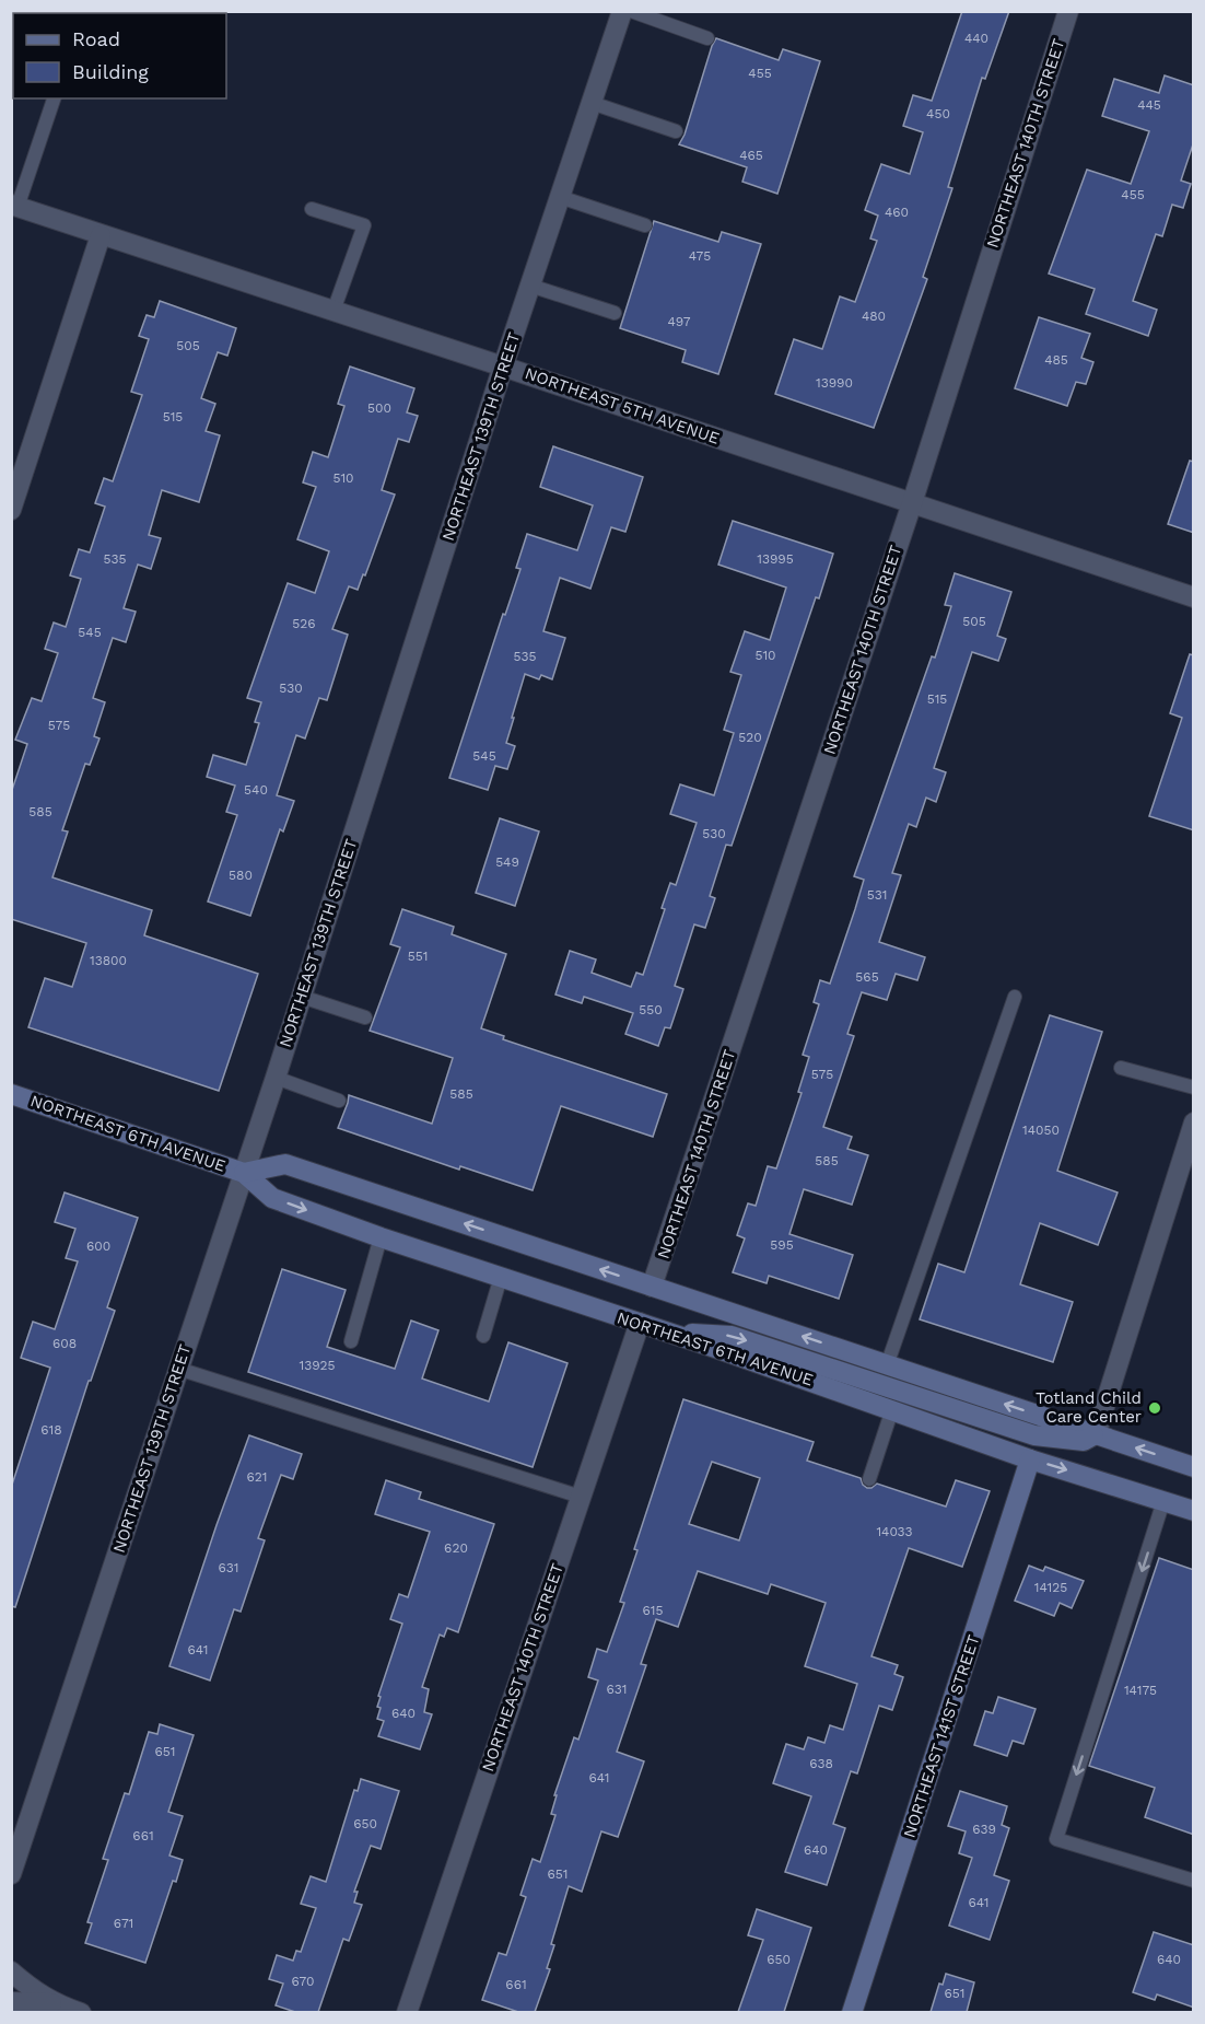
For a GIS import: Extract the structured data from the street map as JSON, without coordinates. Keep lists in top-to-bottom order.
{
  "streets": {
    "main road": ["NORTHEAST 6TH AVENUE", "NORTHEAST 141ST STREET"],
    "street": ["NORTHEAST 140TH STREET", "NORTHEAST 5TH AVENUE", "NORTHEAST 139TH STREET"]
  },
  "crossings": [
    ["NORTHEAST 140TH STREET", "NORTHEAST 5TH AVENUE"],
    ["NORTHEAST 140TH STREET", "NORTHEAST 6TH AVENUE"],
    ["NORTHEAST 5TH AVENUE", "NORTHEAST 139TH STREET"],
    ["NORTHEAST 139TH STREET", "NORTHEAST 6TH AVENUE"],
    ["NORTHEAST 6TH AVENUE", "NORTHEAST 141ST STREET"]
  ],
  "places": ["Totland Child Care Center"],
  "house_numbers": [
    "440",
    "455",
    "445",
    "450",
    "465",
    "455",
    "460",
    "475",
    "480",
    "497",
    "505",
    "485",
    "13990",
    "500",
    "515",
    "510",
    "535",
    "13995",
    "505",
    "526",
    "545",
    "510",
    "535",
    "530",
    "515",
    "575",
    "520",
    "545",
    "540",
    "585",
    "530",
    "549",
    "580",
    "531",
    "551",
    "13800",
    "565",
    "550",
    "575",
    "585",
    "14050",
    "585",
    "595",
    "600",
    "608",
    "13925",
    "618",
    "621",
    "14033",
    "620",
    "631",
    "14125",
    "615",
    "641",
    "631",
    "14175",
    "640",
    "651",
    "638",
    "641",
    "650",
    "639",
    "661",
    "640",
    "651",
    "641",
    "671",
    "650",
    "640",
    "670",
    "661",
    "651"
  ],
  "legend": ["Road", "Building"]
}
